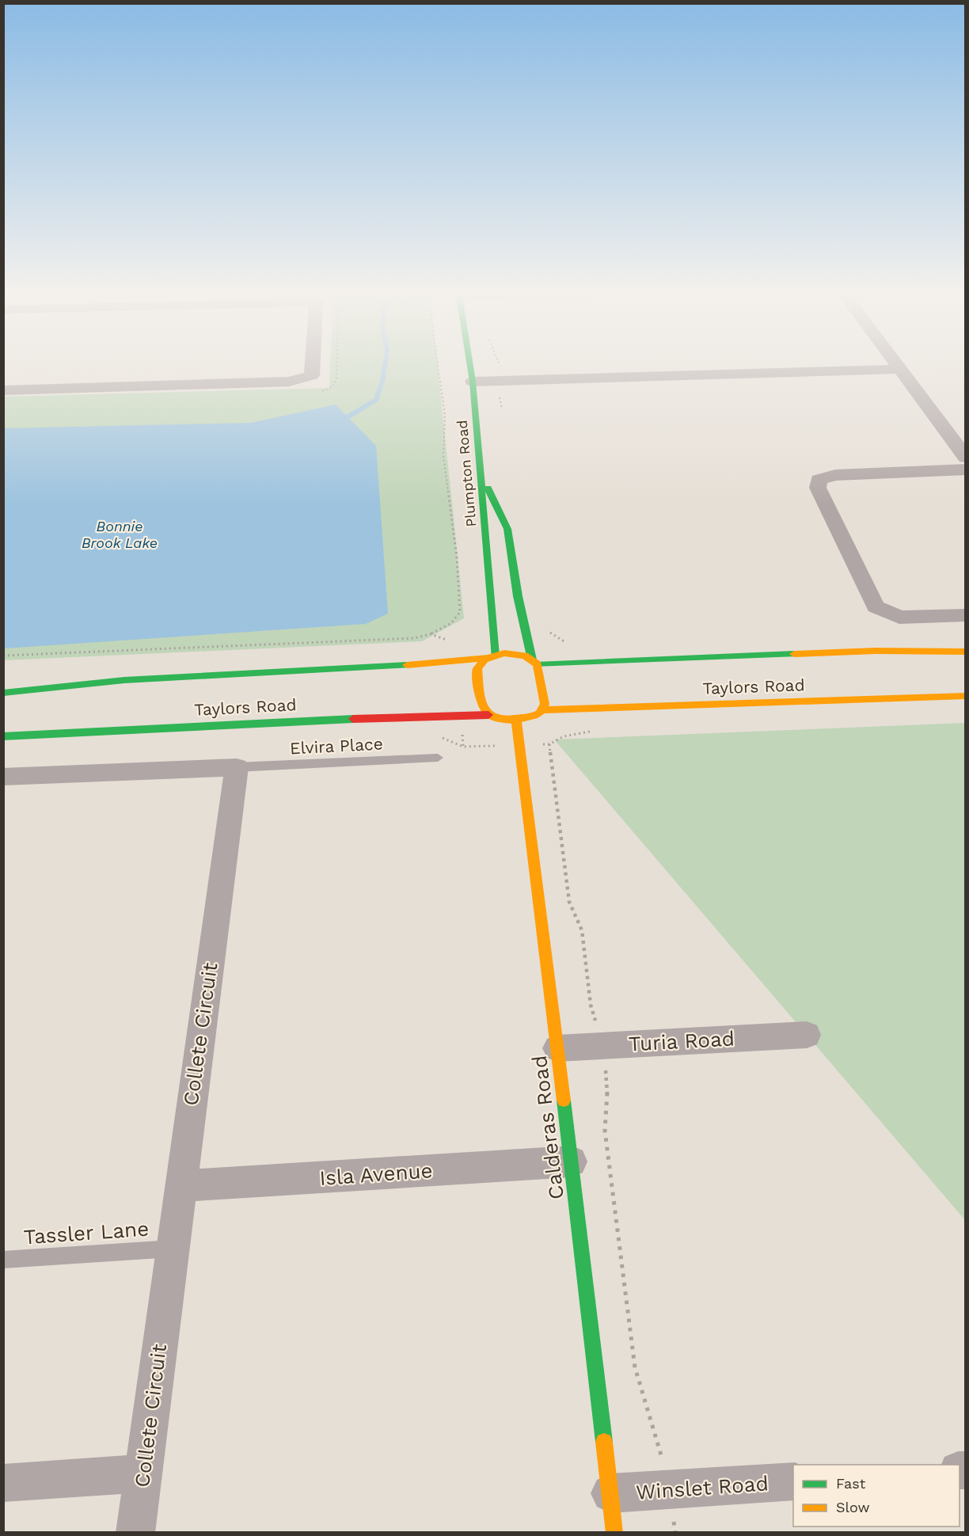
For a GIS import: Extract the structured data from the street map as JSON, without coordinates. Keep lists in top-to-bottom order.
{
  "streets": {
    "street": [
      "Plumpton Road",
      "Taylors Road",
      "Collete Circuit",
      "Turia Road",
      "Calderas Road",
      "Isla Avenue",
      "Winslet Road"
    ],
    "lane": ["Elvira Place", "Tassler Lane"]
  },
  "crossings": [
    ["Plumpton Road", "Taylors Road"],
    ["Plumpton Road", "Calderas Road"],
    ["Taylors Road", "Calderas Road"],
    ["Elvira Place", "Collete Circuit"],
    ["Collete Circuit", "Isla Avenue"],
    ["Collete Circuit", "Tassler Lane"],
    ["Turia Road", "Calderas Road"],
    ["Calderas Road", "Isla Avenue"],
    ["Calderas Road", "Winslet Road"]
  ],
  "water": ["Bonnie Brook Lake"],
  "legend": ["Fast", "Slow"]
}
